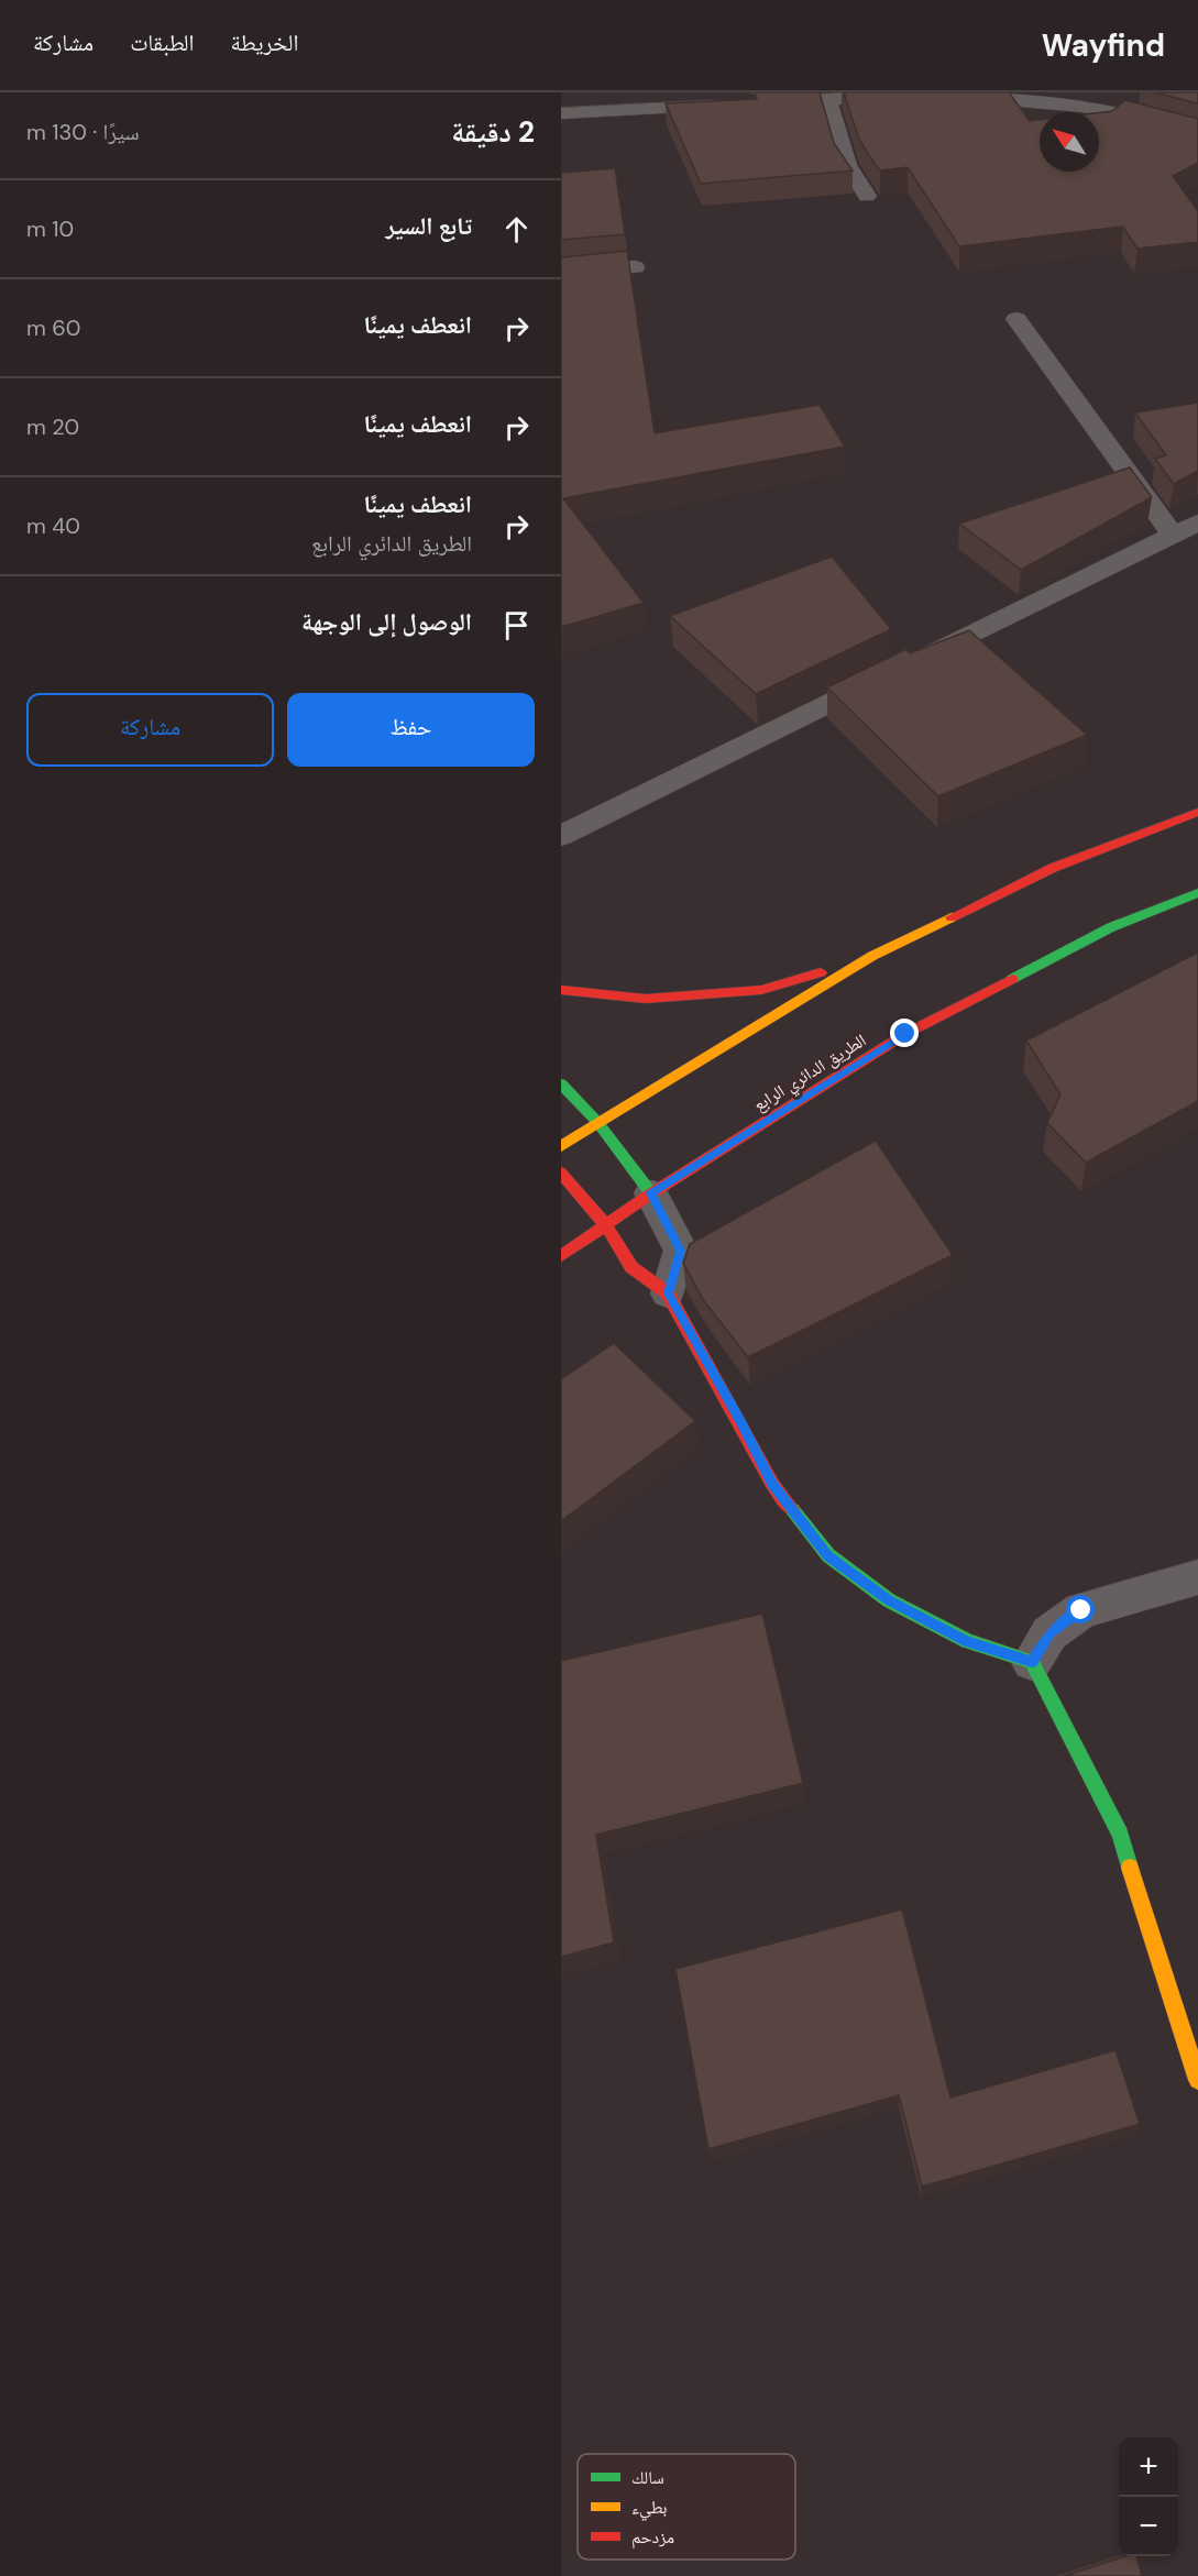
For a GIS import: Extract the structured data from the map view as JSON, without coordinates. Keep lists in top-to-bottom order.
{
  "streets": {
    "main road": ["الطريق الدائري الرابع"]
  },
  "legend": ["سالك", "بطيء", "مزدحم"],
  "north": "top left",
  "page": {
    "header": "Wayfind",
    "nav": ["الخريطة", "الطبقات", "مشاركة"],
    "heading": ["2 دقيقة", "سيرًا · 130 m"],
    "list": [
      ["تابع السير", "10 m"],
      ["انعطف يمينًا", "60 m"],
      ["انعطف يمينًا", "20 m"],
      ["انعطف يمينًا", "الطريق الدائري الرابع", "40 m"],
      "الوصول إلى الوجهة"
    ],
    "buttons": ["حفظ", "مشاركة"],
    "map_buttons": ["+", "−"]
  }
}
